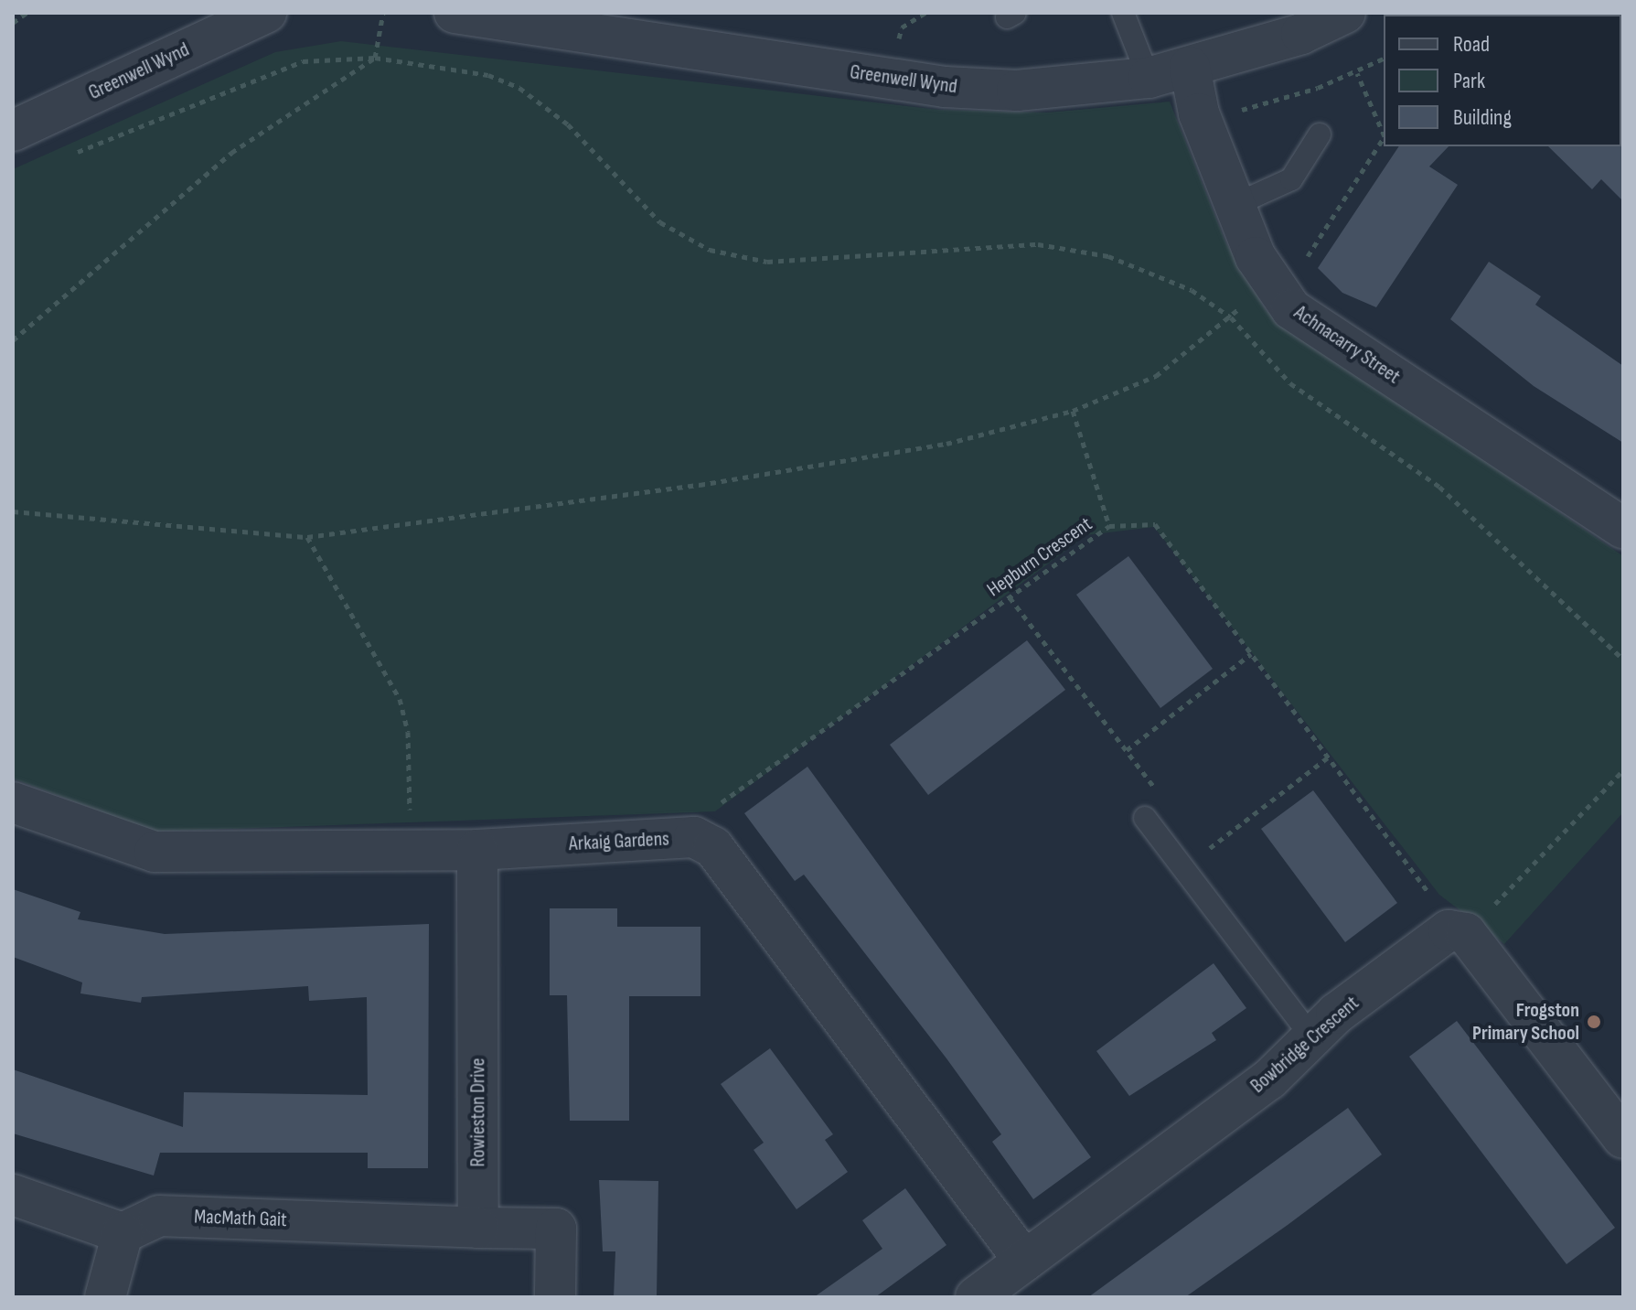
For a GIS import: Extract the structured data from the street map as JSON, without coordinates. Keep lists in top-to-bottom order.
{
  "streets": {
    "street": [
      "Greenwell Wynd",
      "Achnacarry Street",
      "Arkaig Gardens",
      "Bowbridge Crescent",
      "Rowieston Drive",
      "MacMath Gait"
    ],
    "path": ["Hepburn Crescent"]
  },
  "crossings": [
    ["Greenwell Wynd", "Achnacarry Street"],
    ["Hepburn Crescent", "Arkaig Gardens"],
    ["Hepburn Crescent", "Bowbridge Crescent"],
    ["Arkaig Gardens", "Bowbridge Crescent"],
    ["Arkaig Gardens", "Rowieston Drive"],
    ["Rowieston Drive", "MacMath Gait"]
  ],
  "places": ["Frogston Primary School"],
  "legend": ["Road", "Park", "Building"]
}
